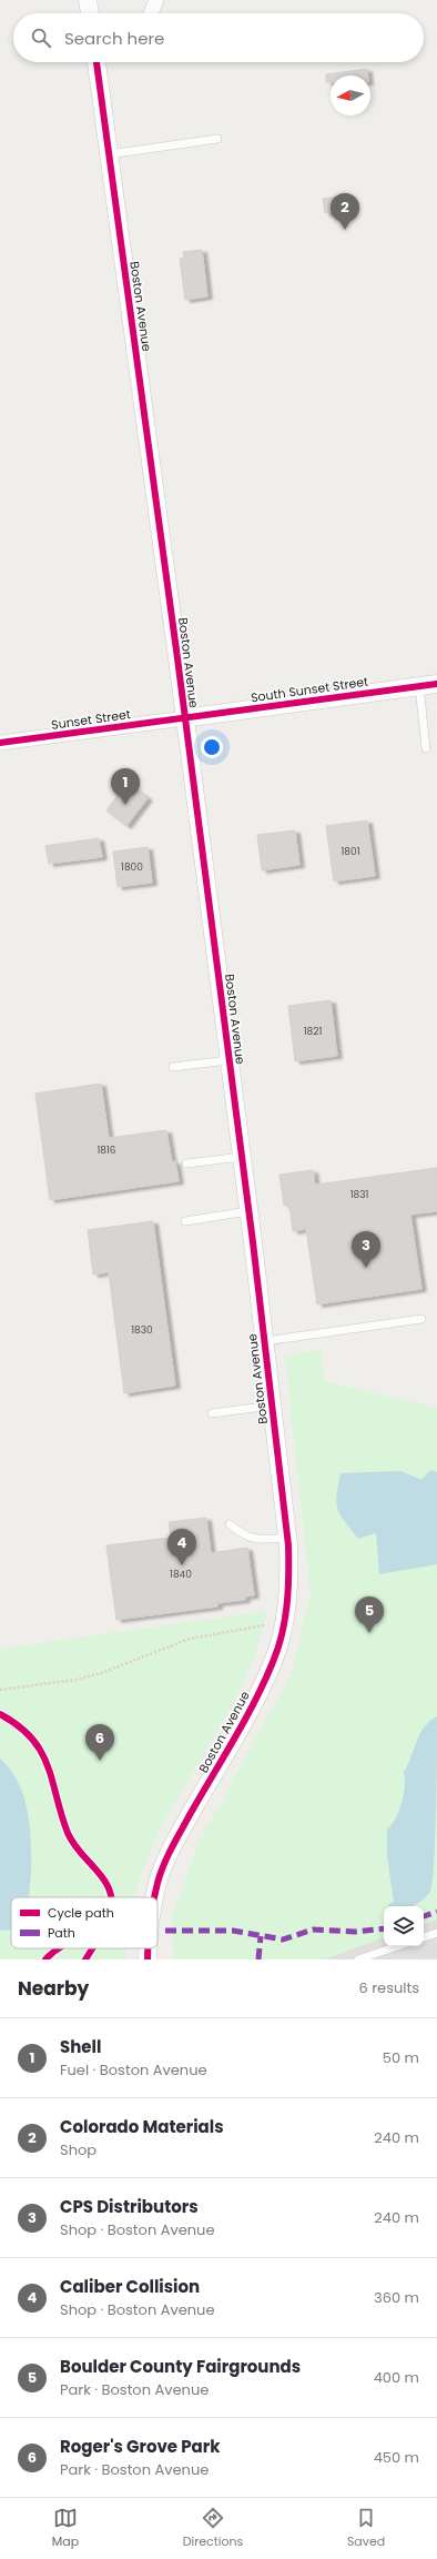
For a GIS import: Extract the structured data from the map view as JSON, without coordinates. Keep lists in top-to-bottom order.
{
  "streets": {
    "street": ["Boston Avenue", "South Sunset Street", "Sunset Street"]
  },
  "crossings": [
    ["Boston Avenue", "South Sunset Street"],
    ["Boston Avenue", "Sunset Street"],
    ["South Sunset Street", "Sunset Street"]
  ],
  "house_numbers": [
    "1801",
    "1800",
    "1821",
    "1816",
    "1831",
    "1830",
    "1840"
  ],
  "legend": ["Cycle path", "Path"],
  "north": "left",
  "page": {
    "search": "Search here",
    "pins": [
      "2",
      "1",
      "3",
      "4",
      "5",
      "6"
    ],
    "heading": ["Nearby", "6 results"],
    "list": [
      {
        "mark": "1",
        "name": "Shell",
        "note": "Fuel · Boston Avenue",
        "value": "50 m"
      },
      {
        "mark": "2",
        "name": "Colorado Materials",
        "note": "Shop",
        "value": "240 m"
      },
      {
        "mark": "3",
        "name": "CPS Distributors",
        "note": "Shop · Boston Avenue",
        "value": "240 m"
      },
      {
        "mark": "4",
        "name": "Caliber Collision",
        "note": "Shop · Boston Avenue",
        "value": "360 m"
      },
      {
        "mark": "5",
        "name": "Boulder County Fairgrounds",
        "note": "Park · Boston Avenue",
        "value": "400 m"
      },
      {
        "mark": "6",
        "name": "Roger's Grove Park",
        "note": "Park · Boston Avenue",
        "value": "450 m"
      }
    ],
    "nav": ["Map", "Directions", "Saved"]
  }
}
